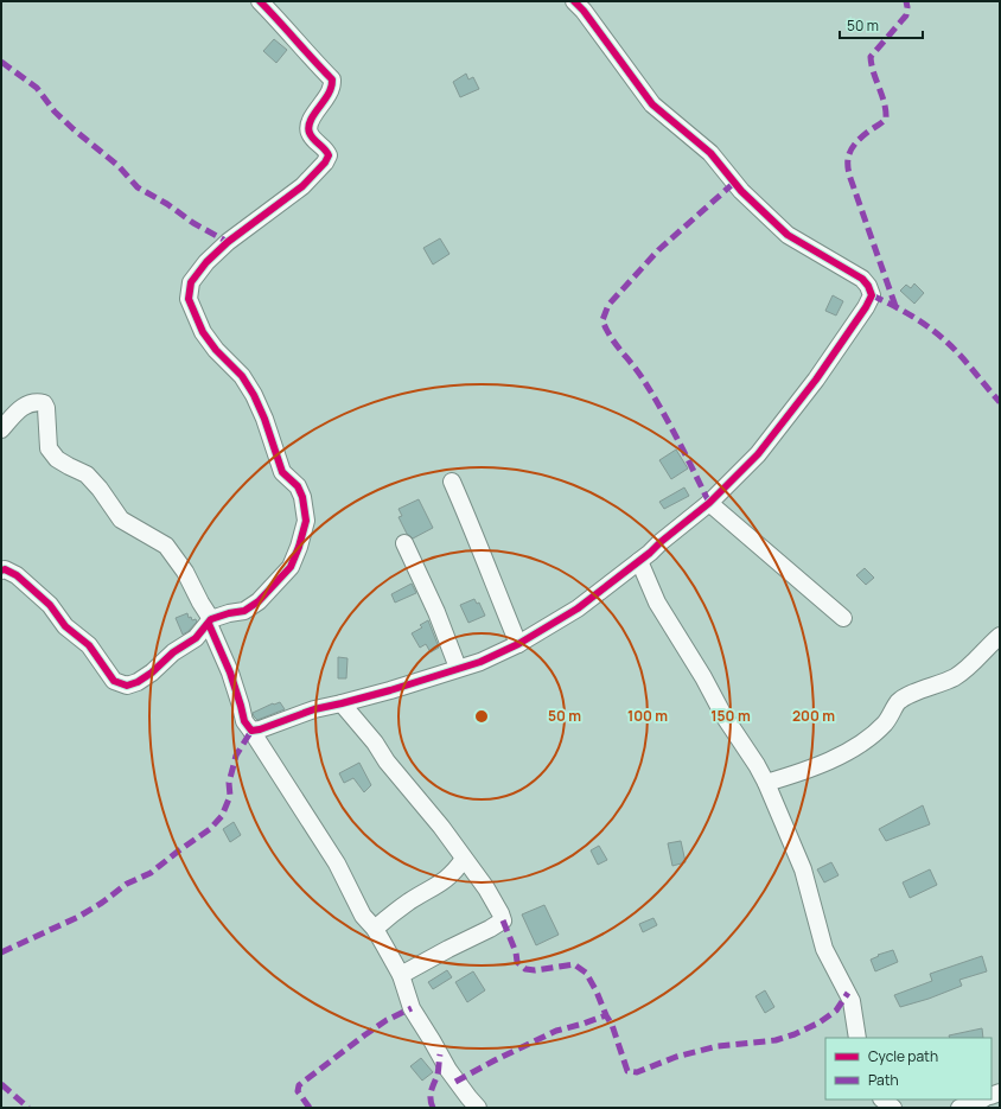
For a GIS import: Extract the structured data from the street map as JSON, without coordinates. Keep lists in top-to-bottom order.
{
  "legend": ["Cycle path", "Path"],
  "scale_bar": "50 m",
  "rings": [
    "50 m",
    "100 m",
    "150 m",
    "200 m"
  ]
}
